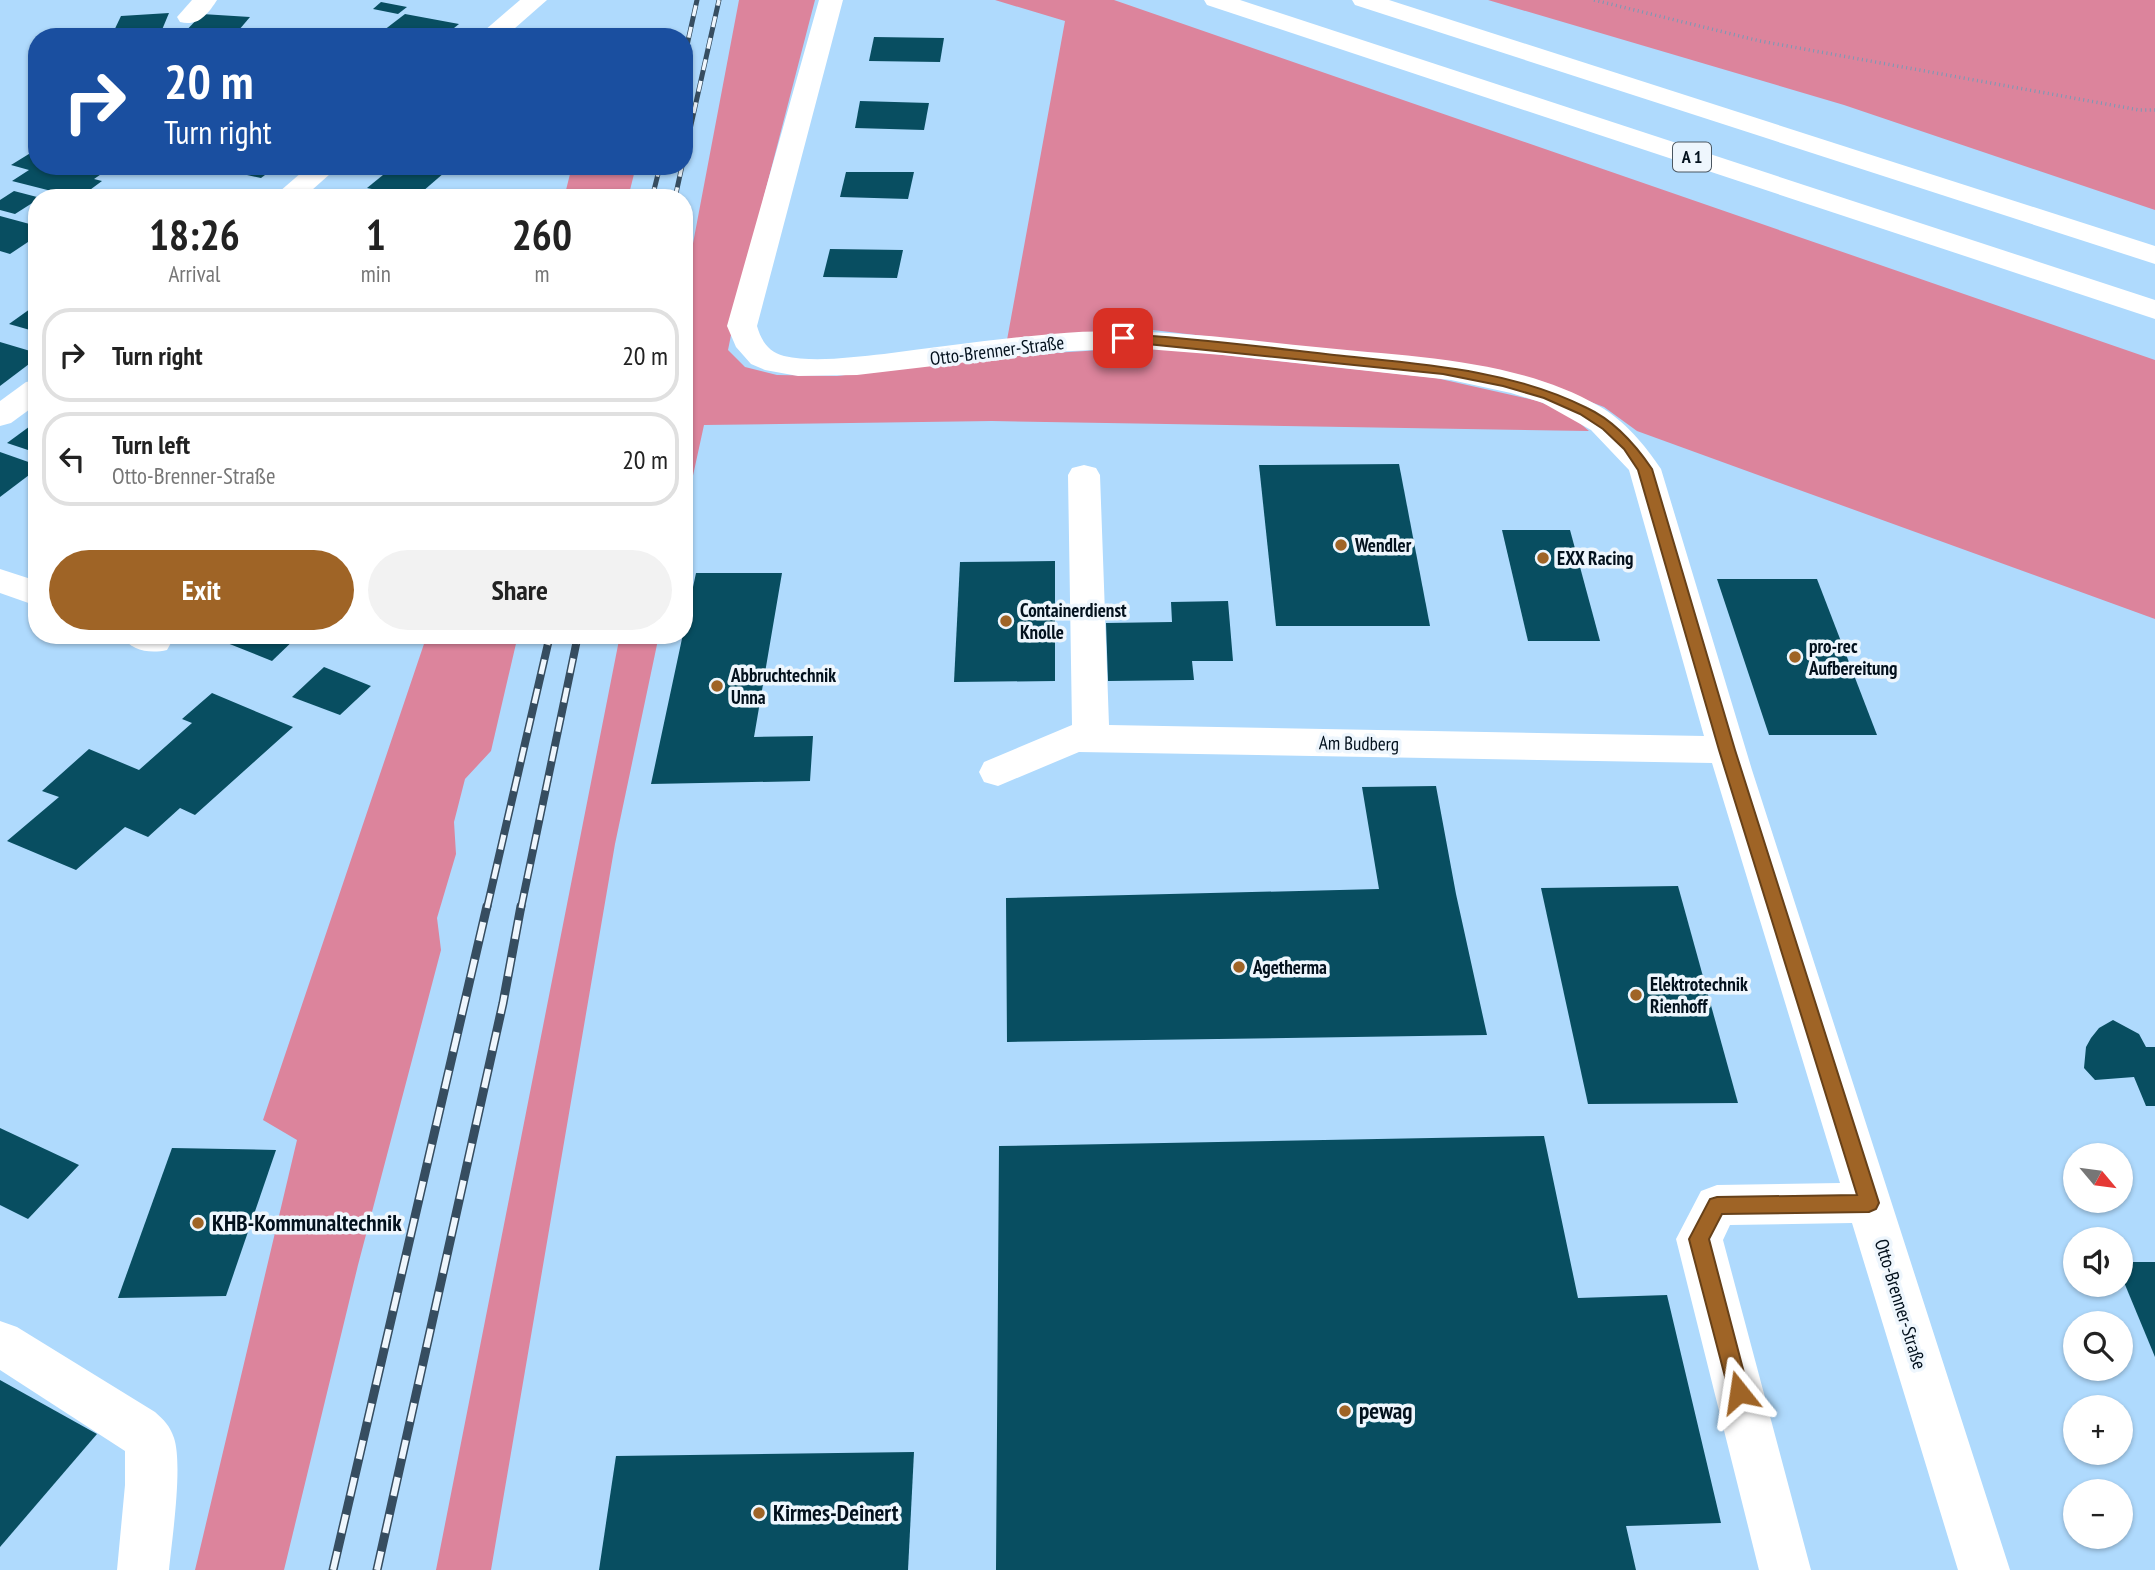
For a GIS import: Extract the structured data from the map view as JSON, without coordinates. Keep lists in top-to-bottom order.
{
  "streets": {
    "main road": ["A 1", "Otto-Brenner-Straße", "Am Budberg"]
  },
  "crossings": [
    ["Otto-Brenner-Straße", "Am Budberg"]
  ],
  "places": [
    "Wendler",
    "EXX Racing",
    "Containerdienst Knolle",
    "pro-rec Aufbereitung",
    "Abbruchtechnik Unna",
    "Agetherma",
    "Elektrotechnik Rienhoff",
    "KHB-Kommunaltechnik",
    "pewag",
    "Kirmes-Deinert"
  ],
  "north": "bottom right",
  "page": {
    "turn": ["20 m", "Turn right"],
    "eta": [
      "18:26",
      "Arrival",
      "1",
      "min",
      "260",
      "m"
    ],
    "list": [
      {
        "name": "Turn right",
        "value": "20 m"
      },
      {
        "name": "Turn left",
        "note": "Otto-Brenner-Straße",
        "value": "20 m"
      }
    ],
    "buttons": ["Exit", "Share"],
    "map_buttons": ["+", "−"]
  }
}
